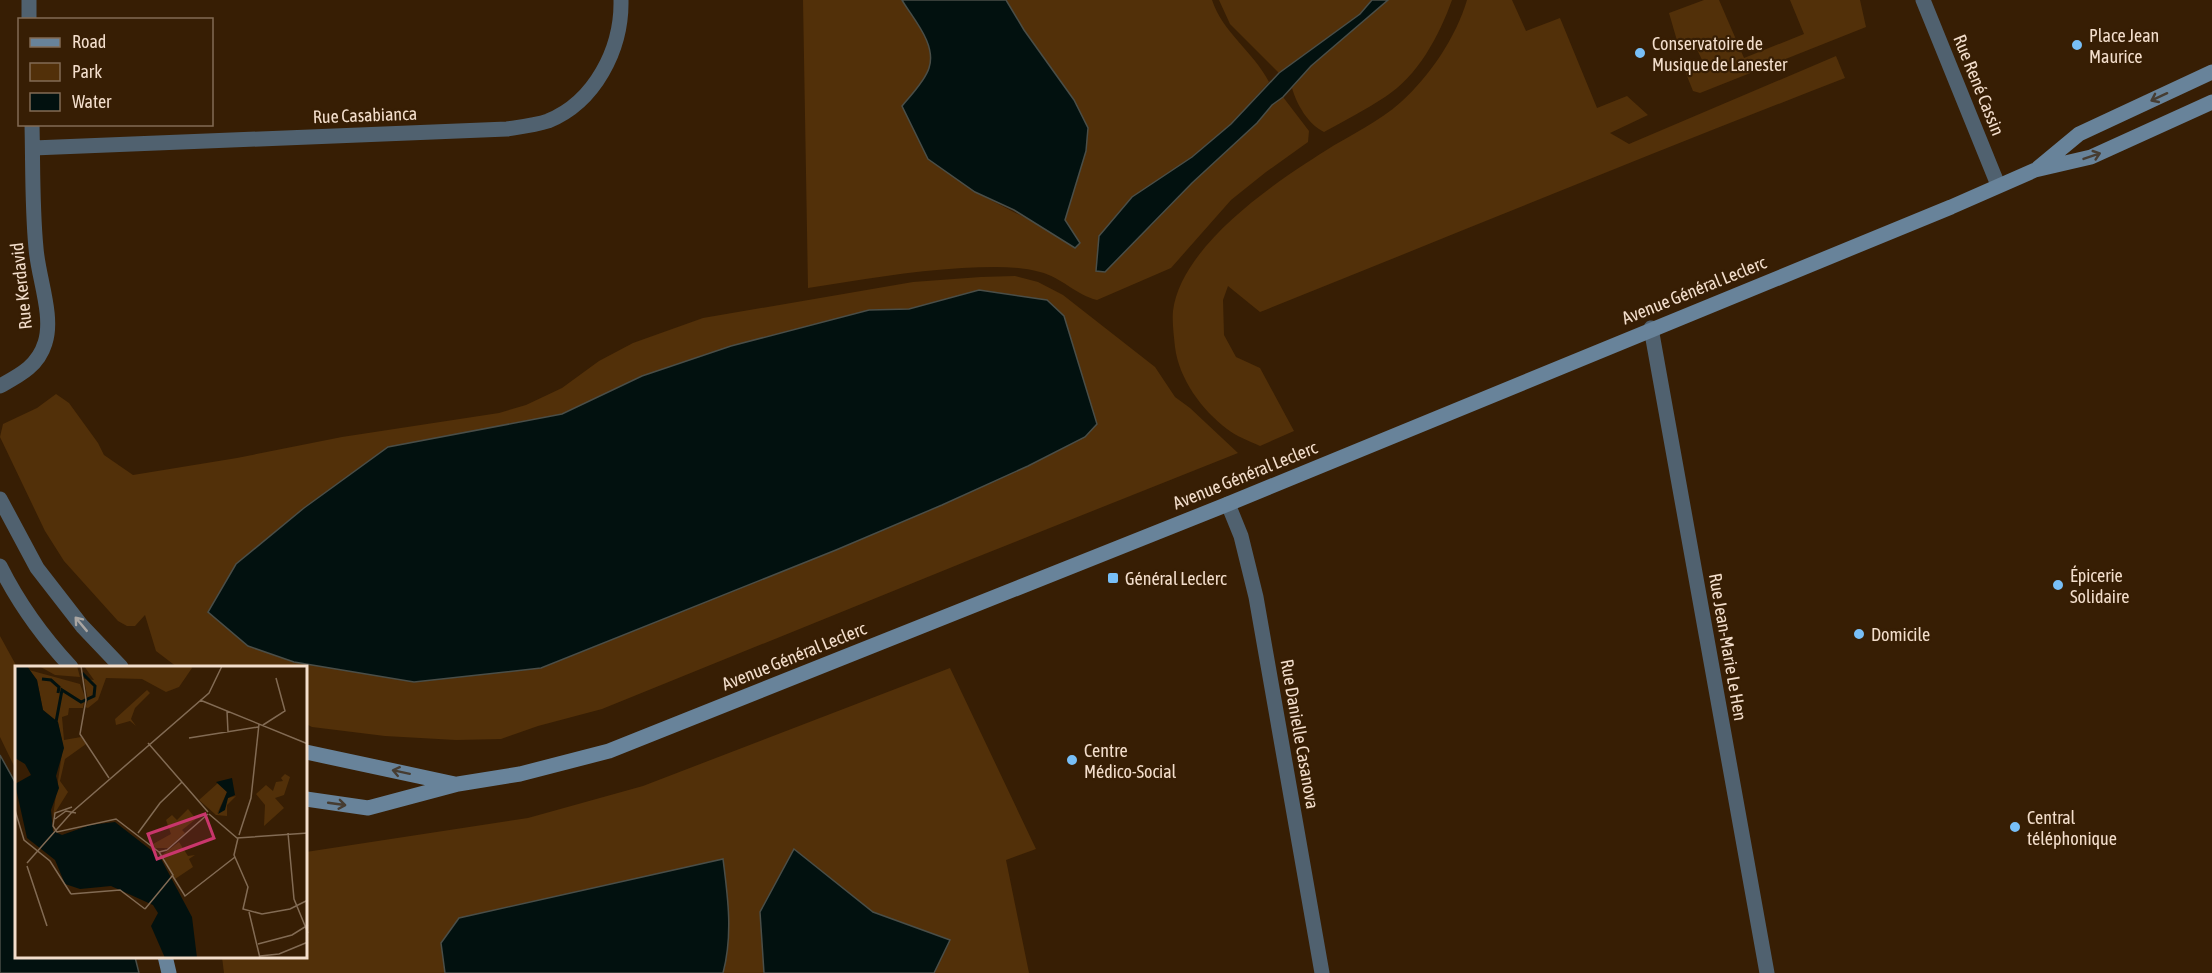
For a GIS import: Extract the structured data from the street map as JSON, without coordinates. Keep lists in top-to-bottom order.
{
  "streets": {
    "main road": ["Avenue Général Leclerc"],
    "street": [
      "Rue René Cassin",
      "Rue Casabianca",
      "Rue Kerdavid",
      "Rue Jean-Marie Le Hen",
      "Rue Danielle Casanova"
    ]
  },
  "crossings": [
    ["Rue René Cassin", "Avenue Général Leclerc"],
    ["Rue Casabianca", "Rue Kerdavid"],
    ["Avenue Général Leclerc", "Rue Jean-Marie Le Hen"],
    ["Avenue Général Leclerc", "Rue Danielle Casanova"]
  ],
  "places": {
    "other": [
      "Place Jean Maurice",
      "Conservatoire de Musique de Lanester",
      "Épicerie Solidaire",
      "Domicile",
      "Centre Médico-Social",
      "Central téléphonique"
    ],
    "transit": ["Général Leclerc"]
  },
  "legend": ["Road", "Park", "Water"]
}
